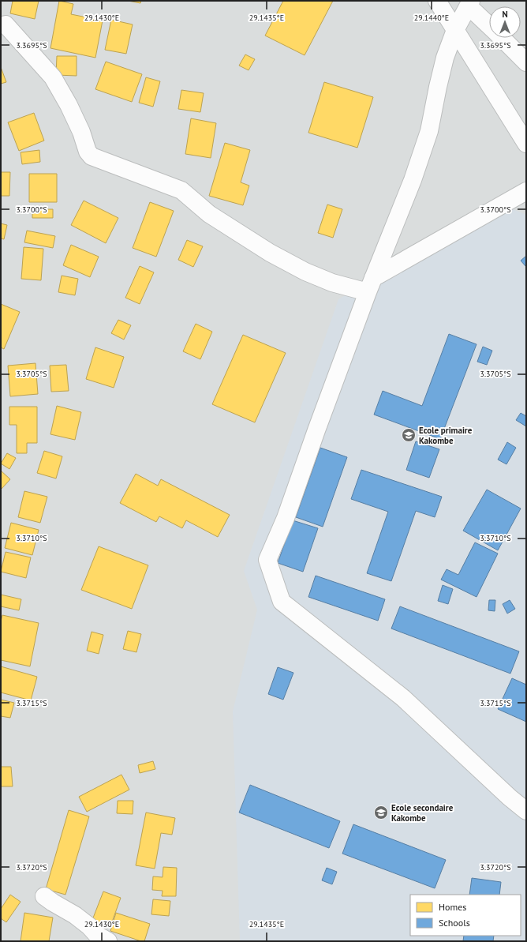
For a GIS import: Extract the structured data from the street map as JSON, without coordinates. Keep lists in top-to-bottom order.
{
  "places": {
    "school or university": ["Ecole primaire Kakombe", "Ecole secondaire Kakombe"]
  },
  "legend": ["Homes", "Schools"],
  "north": "top",
  "coordinates": [
    "29.1430°E",
    "29.1435°E",
    "29.1440°E",
    "3.3695°S",
    "3.3700°S",
    "3.3705°S",
    "3.3710°S",
    "3.3715°S",
    "3.3720°S"
  ]
}
